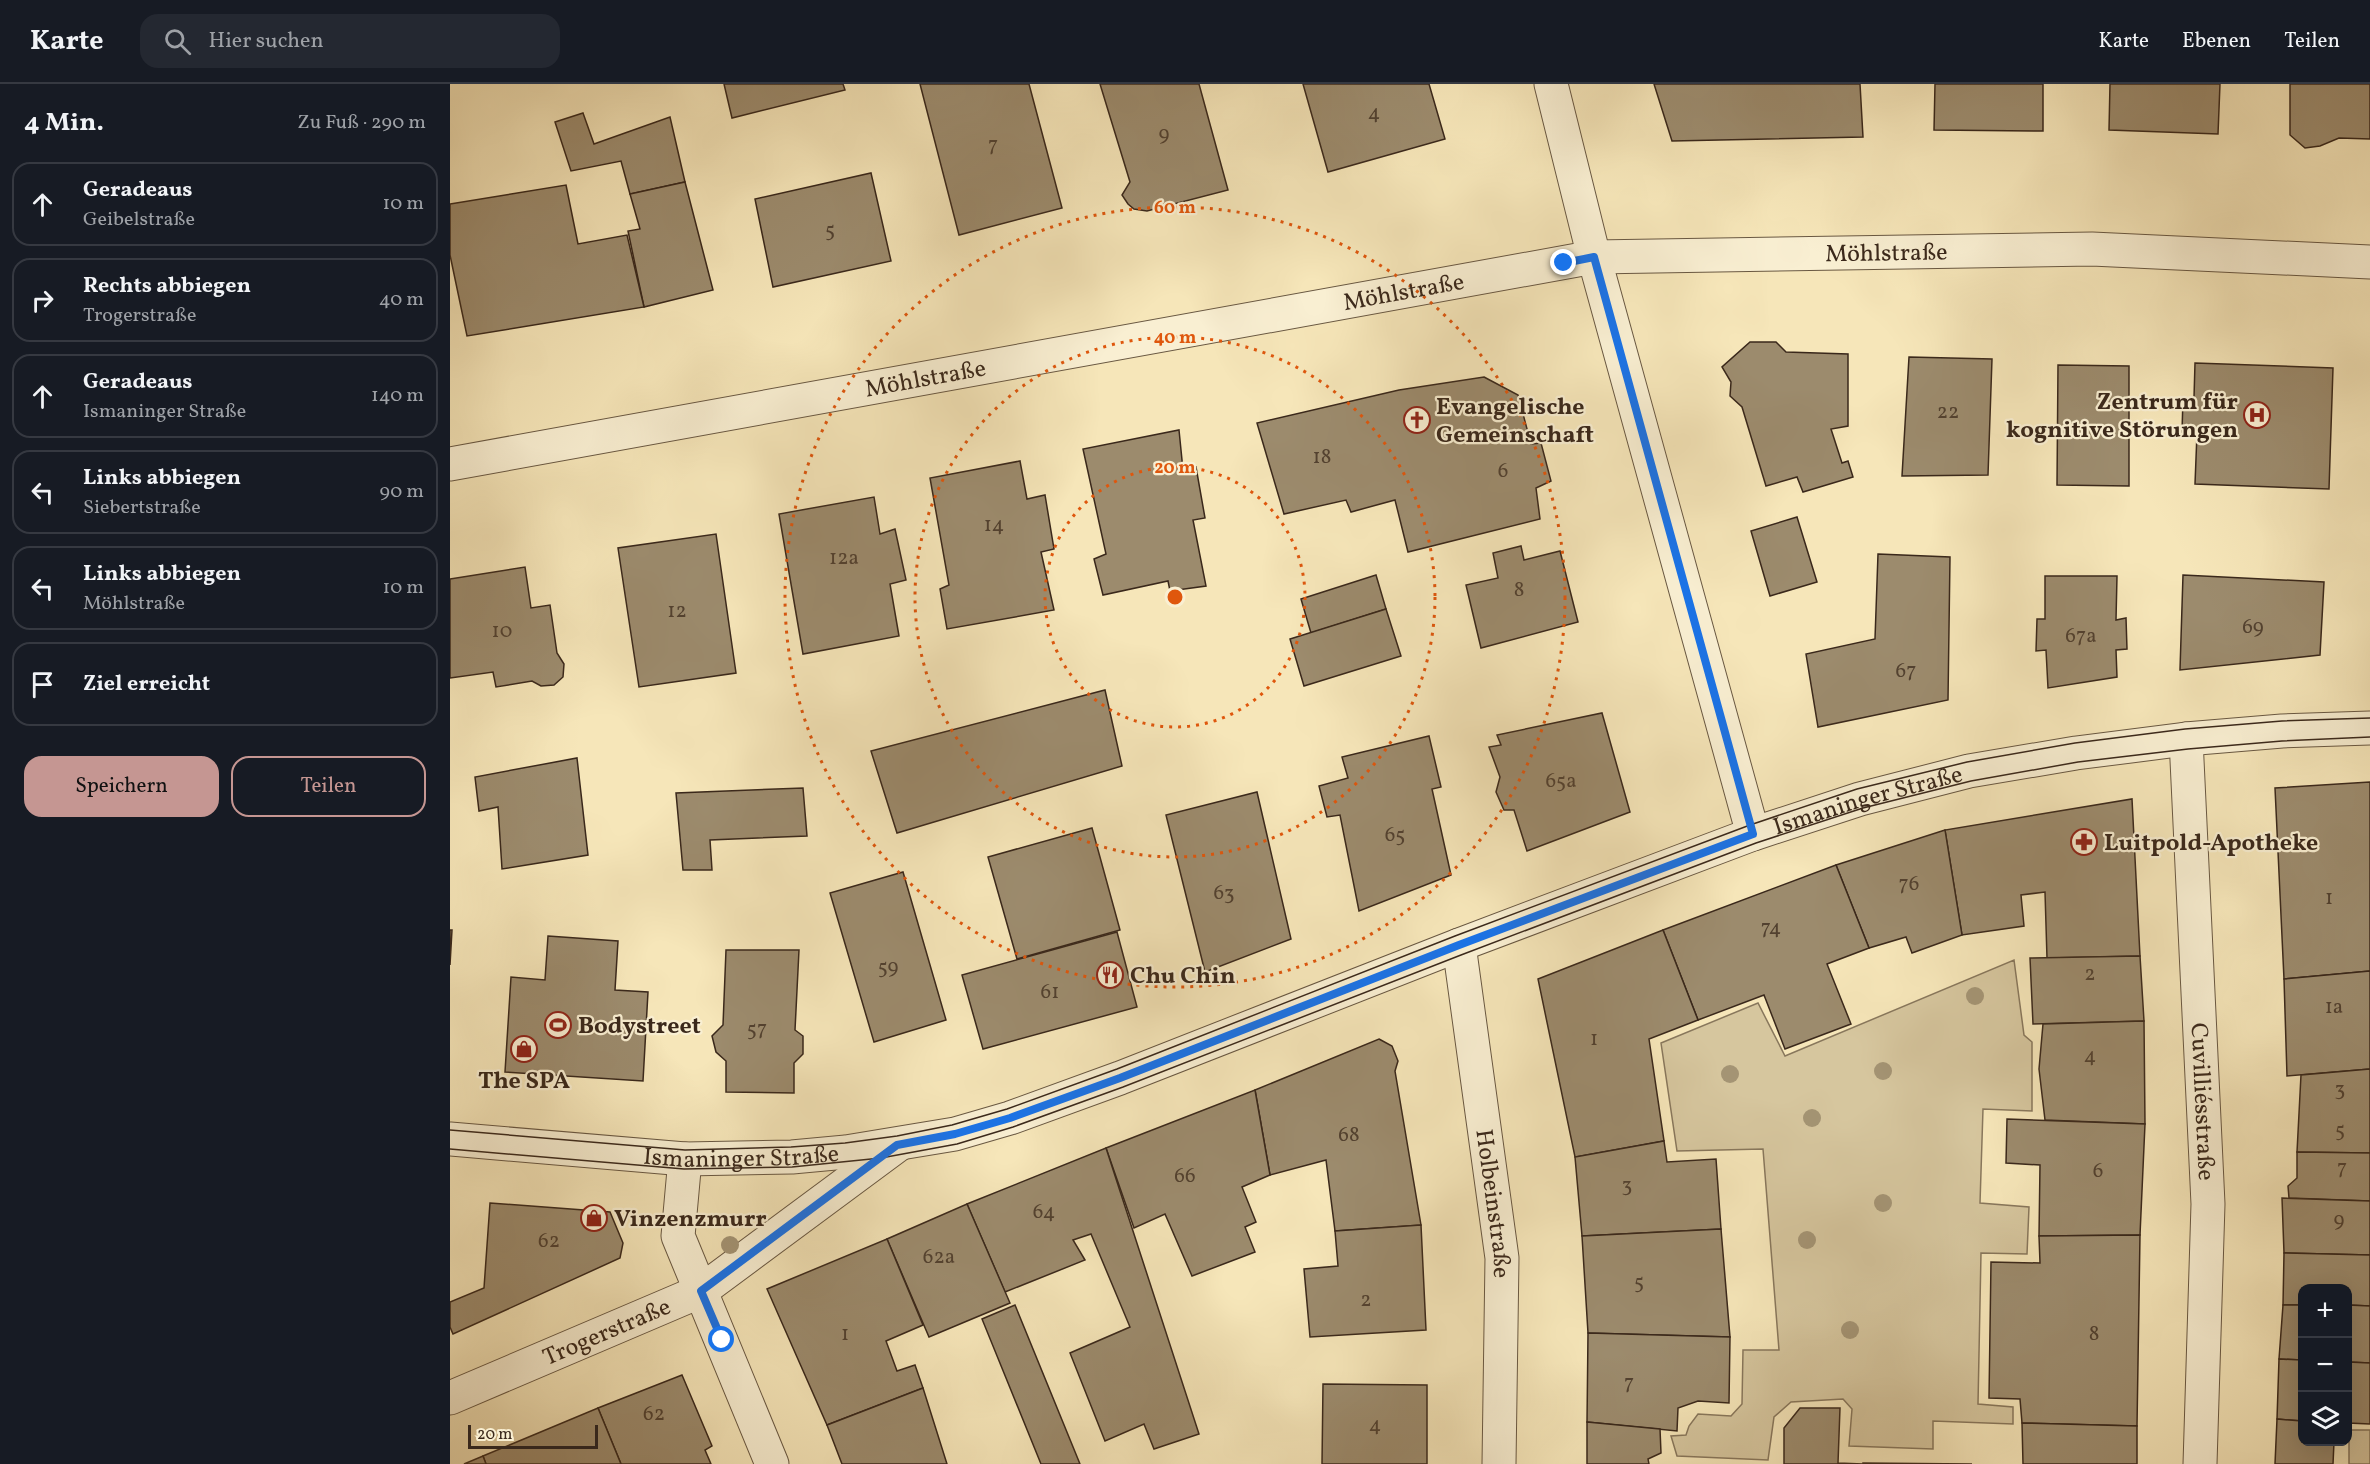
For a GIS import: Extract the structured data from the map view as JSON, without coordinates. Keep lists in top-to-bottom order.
{
  "streets": {
    "street": [
      "Möhlstraße",
      "Ismaninger Straße",
      "Cuvilliésstraße",
      "Holbeinstraße",
      "Trogerstraße"
    ]
  },
  "crossings": [
    ["Ismaninger Straße", "Cuvilliésstraße"],
    ["Ismaninger Straße", "Holbeinstraße"],
    ["Ismaninger Straße", "Trogerstraße"]
  ],
  "places": {
    "hospital": ["Zentrum für kognitive Störungen"],
    "church": ["Evangelische Gemeinschaft"],
    "pharmacy": ["Luitpold-Apotheke"],
    "restaurant": ["Chu Chin"],
    "sports": ["Bodystreet"],
    "shop": ["The SPA", "Vinzenzmurr"]
  },
  "house_numbers": [
    "4",
    "9",
    "7",
    "5",
    "22",
    "18",
    "6",
    "14",
    "12a",
    "8",
    "12",
    "69",
    "10",
    "67a",
    "67",
    "65a",
    "65",
    "76",
    "63",
    "1",
    "74",
    "59",
    "2",
    "61",
    "1a",
    "57",
    "1",
    "4",
    "3",
    "5",
    "68",
    "7",
    "6",
    "66",
    "3",
    "64",
    "9",
    "62",
    "62a",
    "5",
    "2",
    "1",
    "8",
    "7",
    "62",
    "4"
  ],
  "scale_bar": "20 m",
  "page": {
    "header": "Karte",
    "search": "Hier suchen",
    "nav": ["Karte", "Ebenen", "Teilen"],
    "heading": ["4 Min.", "Zu Fuß · 290 m"],
    "list": [
      ["Geradeaus", "Geibelstraße", "10 m"],
      ["Rechts abbiegen", "Trogerstraße", "40 m"],
      ["Geradeaus", "Ismaninger Straße", "140 m"],
      ["Links abbiegen", "Siebertstraße", "90 m"],
      ["Links abbiegen", "Möhlstraße", "10 m"],
      "Ziel erreicht"
    ],
    "buttons": ["Speichern", "Teilen"],
    "map_buttons": ["+", "−"],
    "scale": "20 m"
  },
  "rings": ["60 m", "40 m", "20 m"]
}
